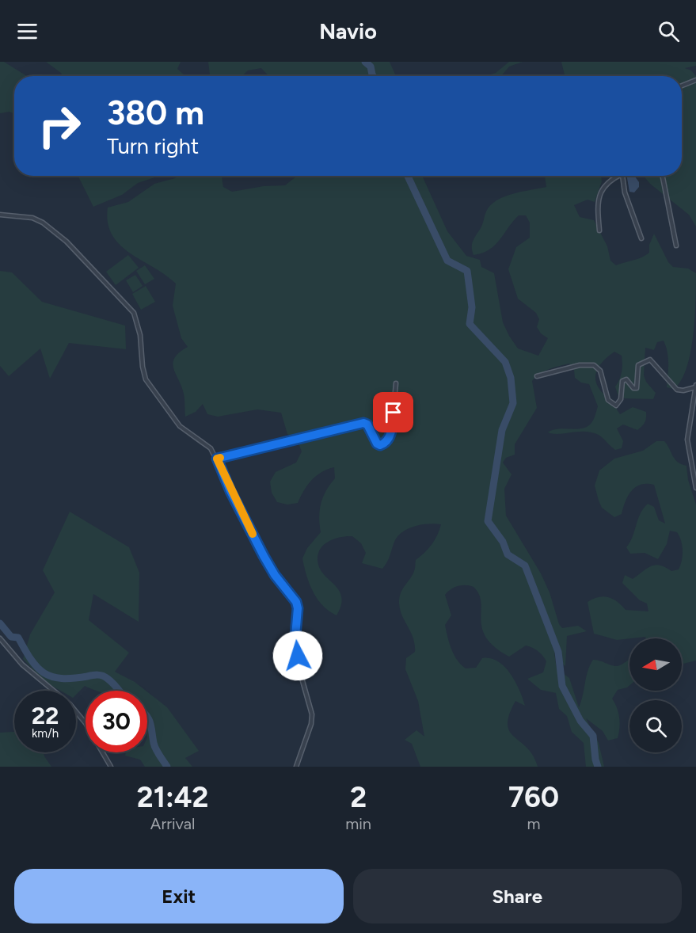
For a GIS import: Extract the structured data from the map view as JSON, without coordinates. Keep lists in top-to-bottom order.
{
  "north": "left",
  "page": {
    "header": "Navio",
    "turn": ["380 m", "Turn right"],
    "speed": "22 km/h",
    "limit": "30",
    "eta": [
      "21:42",
      "Arrival",
      "2",
      "min",
      "760",
      "m"
    ],
    "buttons": ["Exit", "Share"]
  }
}
